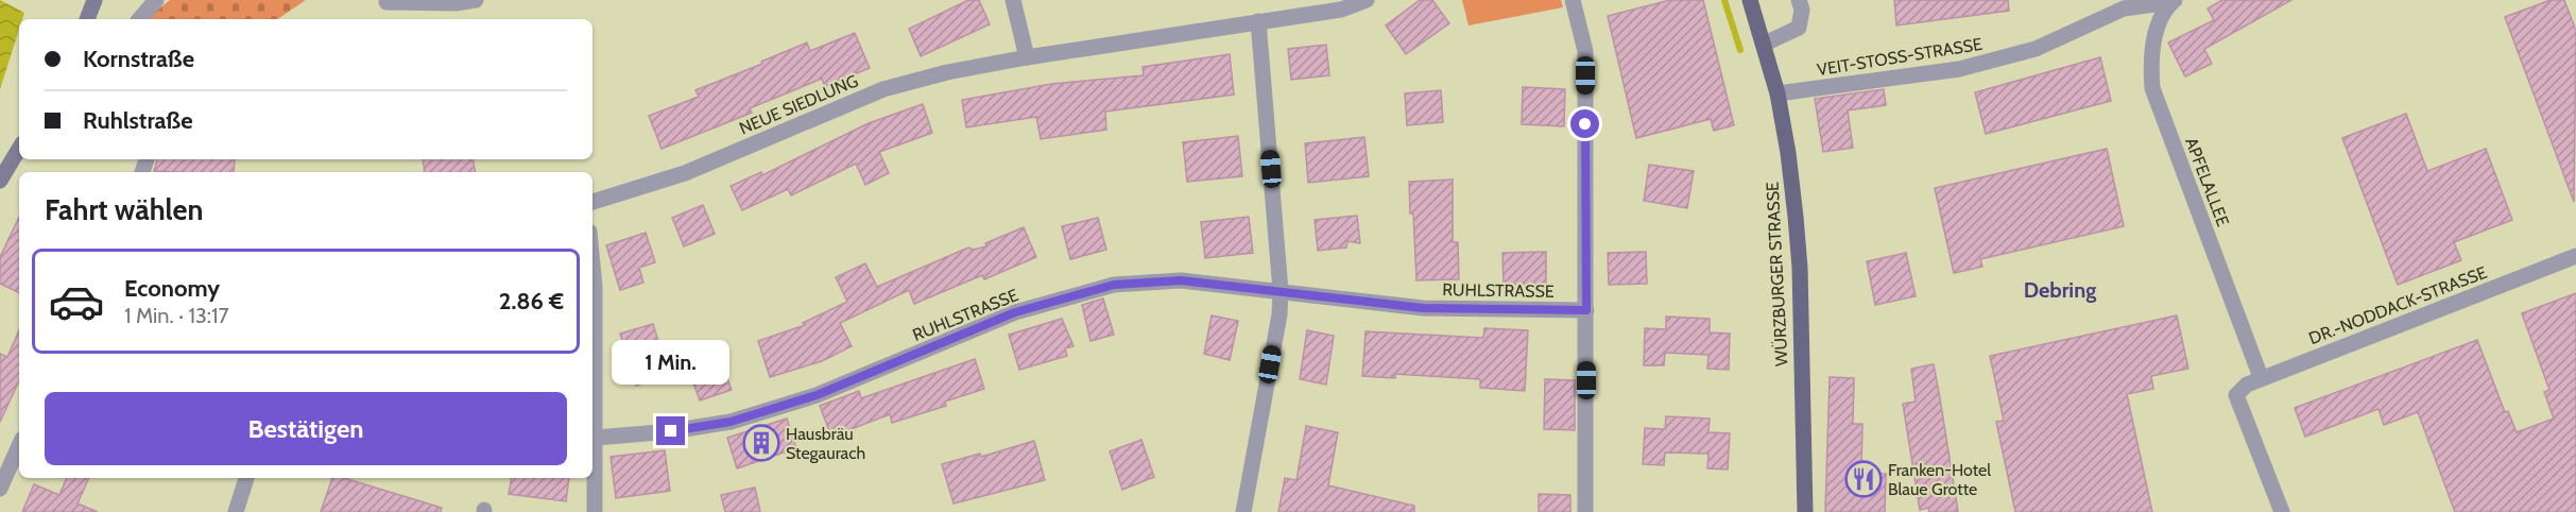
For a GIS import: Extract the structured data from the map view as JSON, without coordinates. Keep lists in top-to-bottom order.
{
  "streets": {
    "main road": ["WÜRZBURGER STRASSE"],
    "street": [
      "VEIT-STOSS-STRASSE",
      "NEUE SIEDLUNG",
      "APFELALLEE",
      "RUHLSTRASSE",
      "DR.-NODDACK-STRASSE"
    ]
  },
  "crossings": [
    ["VEIT-STOSS-STRASSE", "APFELALLEE"],
    ["VEIT-STOSS-STRASSE", "WÜRZBURGER STRASSE"],
    ["APFELALLEE", "DR.-NODDACK-STRASSE"]
  ],
  "districts": ["Debring"],
  "places": {
    "building": ["Hausbräu Stegaurach"],
    "restaurant": ["Franken-Hotel Blaue Grotte"]
  },
  "page": {
    "banner": ["Kornstraße", "Ruhlstraße"],
    "heading": "Fahrt wählen",
    "list": [
      {
        "name": "Economy",
        "note": "1 Min. · 13:17",
        "value": "2.86 €"
      }
    ],
    "bubble": "1 Min.",
    "buttons": "Bestätigen"
  }
}
